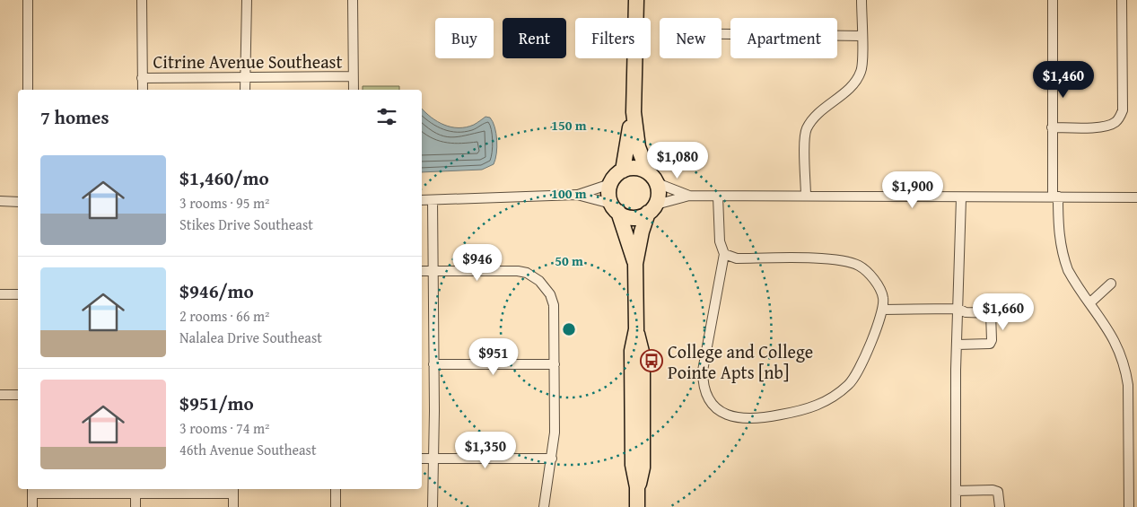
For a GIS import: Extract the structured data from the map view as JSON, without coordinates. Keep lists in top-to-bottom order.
{
  "streets": {
    "street": ["Citrine Avenue Southeast"]
  },
  "places": {
    "bus stop": ["College and College Pointe Apts [nb]"]
  },
  "page": {
    "chip": [
      "Buy",
      "Rent",
      "Filters",
      "New",
      "Apartment"
    ],
    "price": [
      "$1,460",
      "$1,080",
      "$1,900",
      "$946",
      "$1,660",
      "$951",
      "$1,350"
    ],
    "heading": "7 homes",
    "list": [
      {
        "name": "$1,460/mo",
        "note": "3 rooms · 95 m² · Stikes Drive Southeast"
      },
      {
        "name": "$946/mo",
        "note": "2 rooms · 66 m² · Nalalea Drive Southeast"
      },
      {
        "name": "$951/mo",
        "note": "3 rooms · 74 m² · 46th Avenue Southeast"
      }
    ]
  },
  "rings": ["150 m", "100 m", "50 m"]
}
